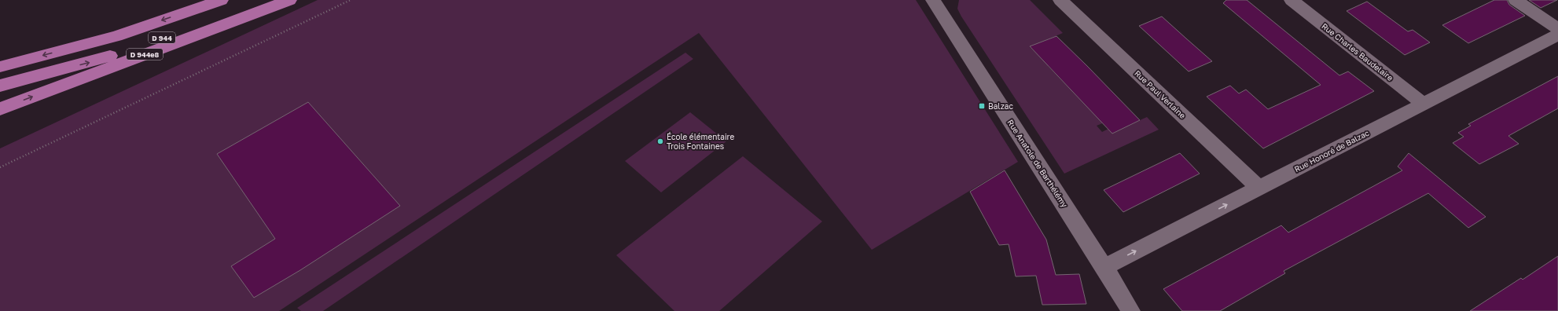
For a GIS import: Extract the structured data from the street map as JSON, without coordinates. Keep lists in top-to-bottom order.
{
  "streets": {
    "highway": ["D 944", "D 944e8"],
    "street": [
      "Rue Charles Baudelaire",
      "Rue Paul Verlaine",
      "Rue Honoré de Balzac",
      "Rue Anatole de Barthélémy"
    ]
  },
  "crossings": [
    ["Rue Charles Baudelaire", "Rue Honoré de Balzac"],
    ["Rue Paul Verlaine", "Rue Honoré de Balzac"],
    ["Rue Honoré de Balzac", "Rue Anatole de Barthélémy"]
  ],
  "places": {
    "transit": ["Balzac"],
    "other": ["École élémentaire Trois Fontaines"]
  }
}
